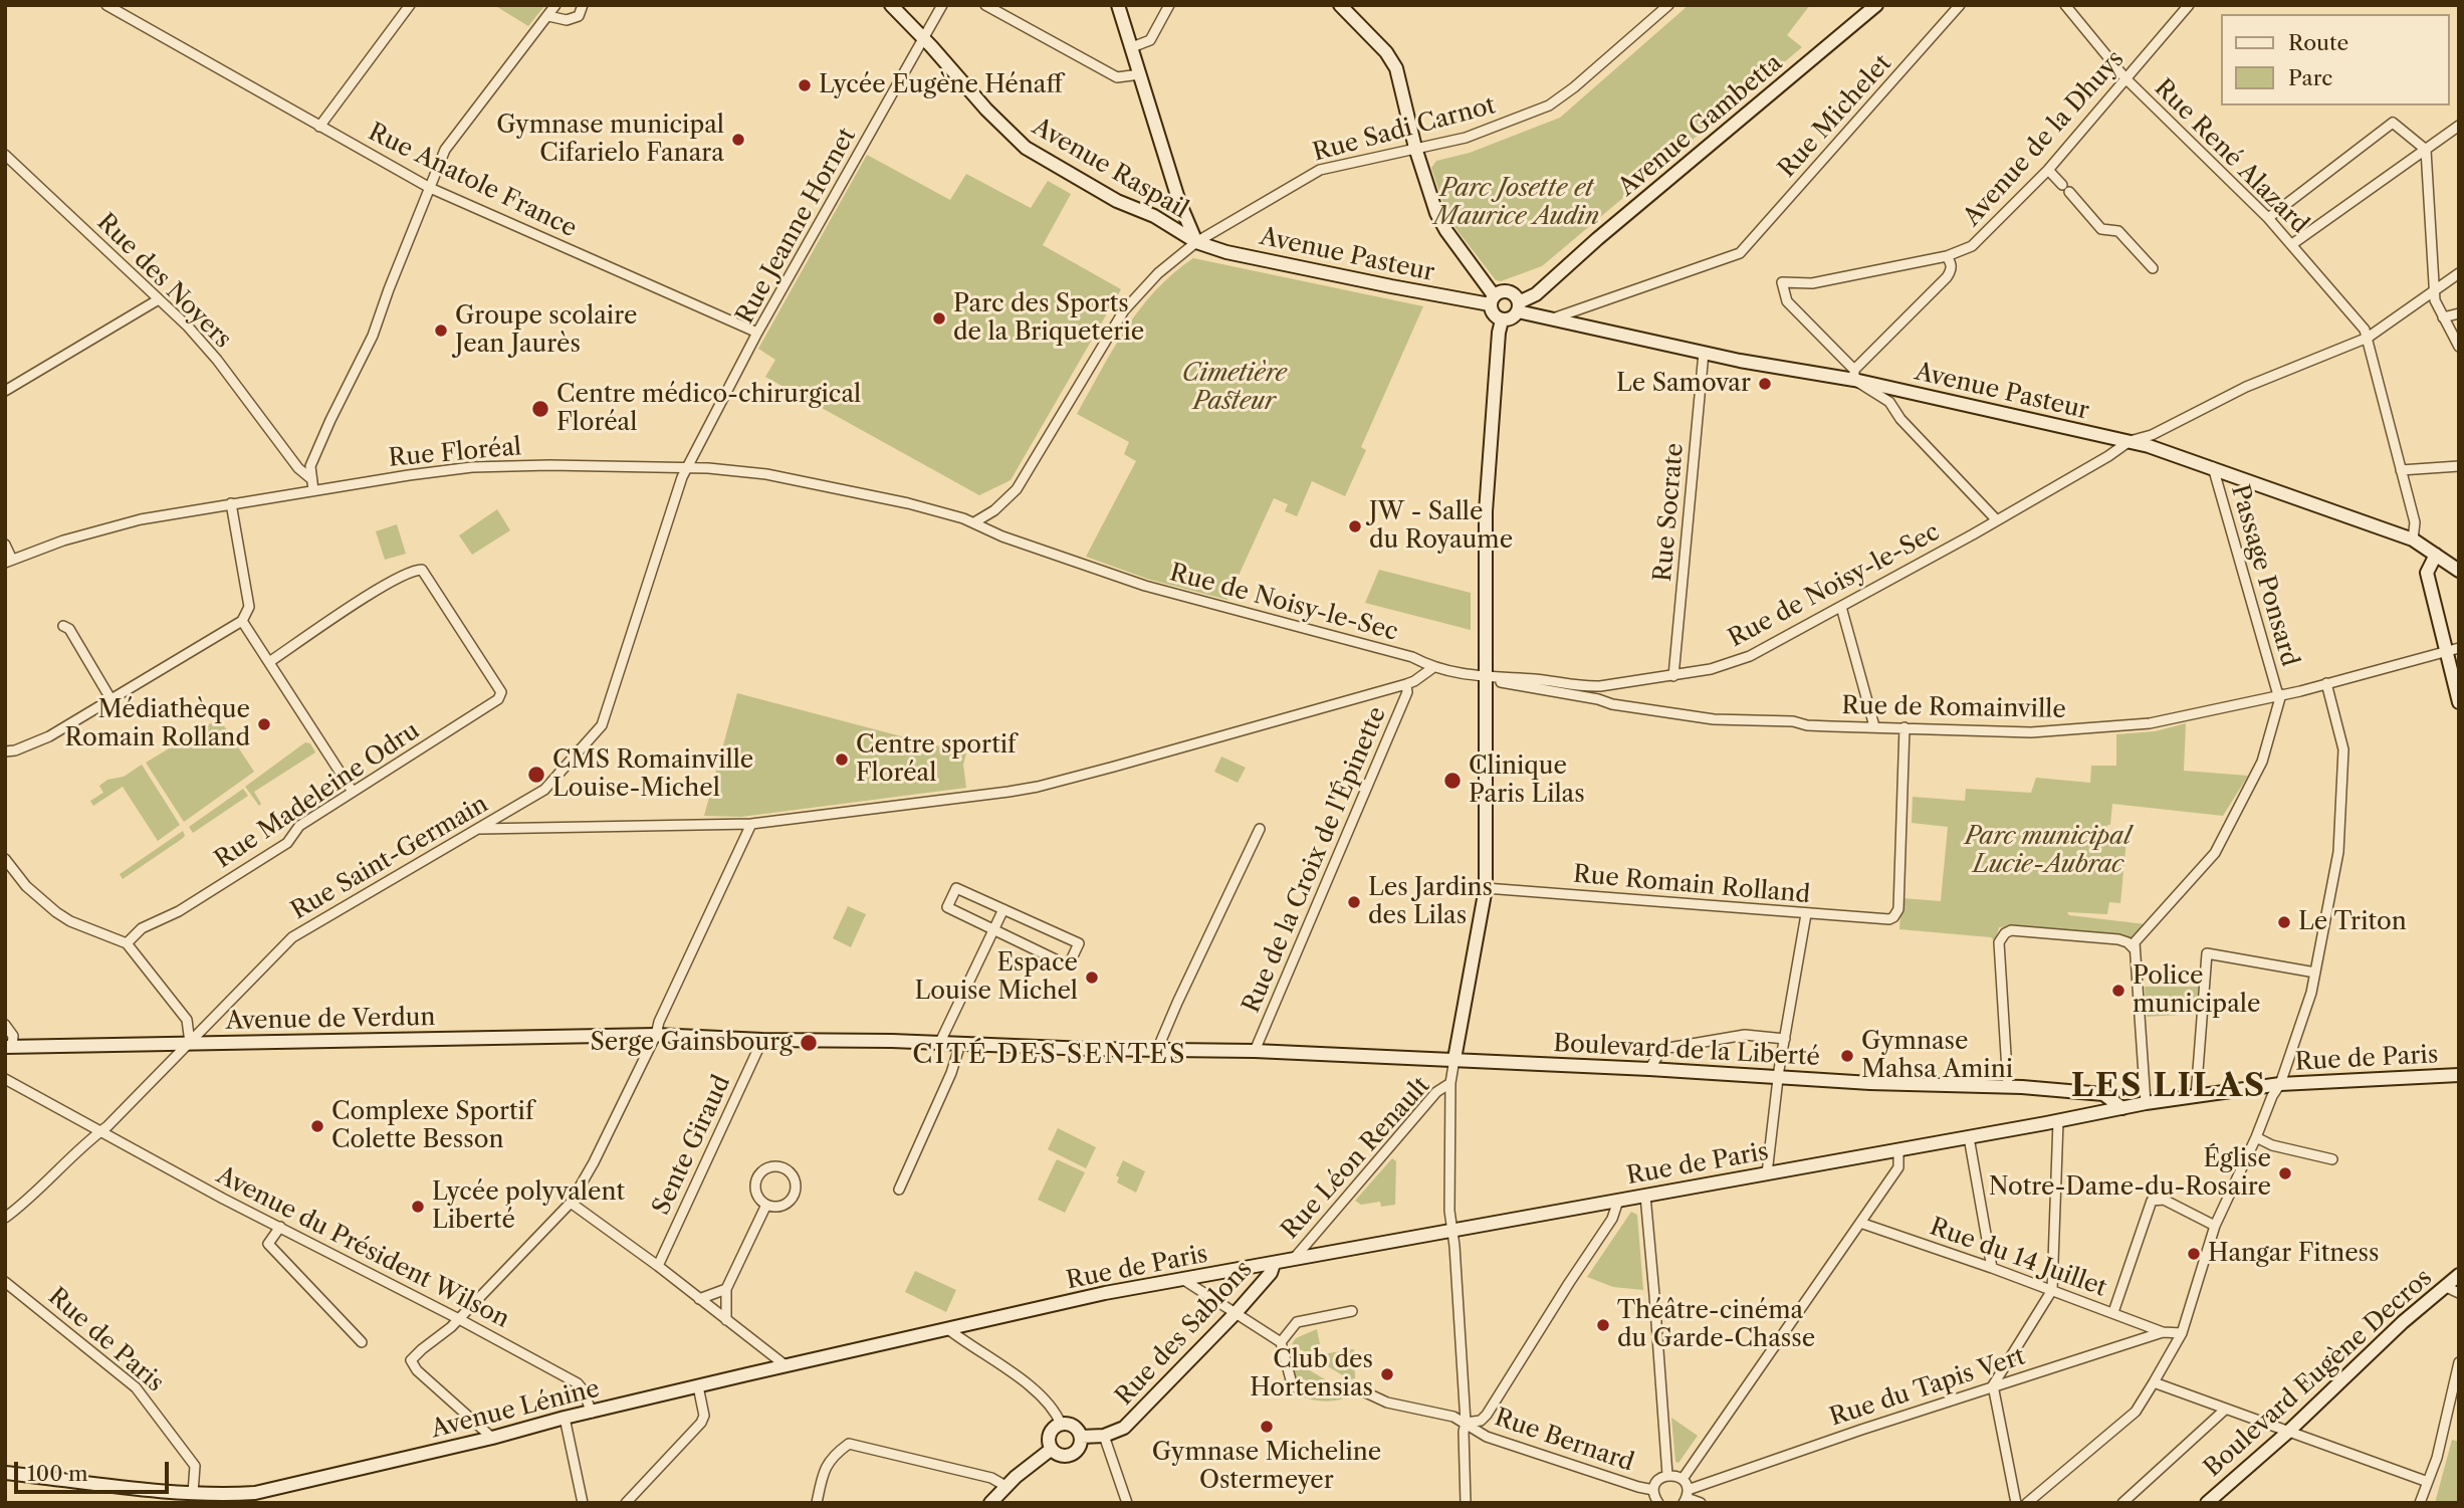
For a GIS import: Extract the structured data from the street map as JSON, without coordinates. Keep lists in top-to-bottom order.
{
  "streets": {
    "main road": [
      "Avenue Gambetta",
      "Avenue Raspail",
      "Avenue Pasteur",
      "Avenue de Verdun",
      "Boulevard de la Liberté",
      "Rue de Paris",
      "Rue des Sablons",
      "Boulevard Eugène Decros",
      "Avenue Lénine"
    ],
    "street": [
      "Rue Michelet",
      "Rue Sadi Carnot",
      "Avenue de la Dhuys",
      "Rue René Alazard",
      "Rue Anatole France",
      "Rue Jeanne Hornet",
      "Rue des Noyers",
      "Rue Floréal",
      "Rue Socrate",
      "Passage Ponsard",
      "Rue de Noisy-le-Sec",
      "Rue de Romainville",
      "Rue Madeleine Odru",
      "Rue Saint-Germain",
      "Rue de la Croix de l'Épinette",
      "Rue Romain Rolland",
      "Sente Giraud",
      "Rue Léon Renault",
      "Avenue du Président Wilson",
      "Rue du 14 Juillet",
      "Rue du Tapis Vert",
      "Rue Bernard"
    ]
  },
  "crossings": [
    ["Rue Michelet", "Avenue Pasteur"],
    ["Avenue Gambetta", "Avenue Pasteur"],
    ["Rue Sadi Carnot", "Avenue Raspail"],
    ["Rue Sadi Carnot", "Avenue Pasteur"],
    ["Rue Sadi Carnot", "Rue Floréal"],
    ["Rue Sadi Carnot", "Rue de Noisy-le-Sec"],
    ["Avenue de la Dhuys", "Rue René Alazard"],
    ["Avenue de la Dhuys", "Avenue Pasteur"],
    ["Rue René Alazard", "Rue de Noisy-le-Sec"],
    ["Avenue Raspail", "Rue Jeanne Hornet"],
    ["Avenue Raspail", "Avenue Pasteur"],
    ["Rue Anatole France", "Rue Jeanne Hornet"],
    ["Rue Jeanne Hornet", "Rue Floréal"],
    ["Rue Jeanne Hornet", "Rue Saint-Germain"],
    ["Avenue Pasteur", "Rue Socrate"],
    ["Avenue Pasteur", "Passage Ponsard"],
    ["Avenue Pasteur", "Rue de Noisy-le-Sec"],
    ["Rue Floréal", "Rue de Noisy-le-Sec"],
    ["Rue Floréal", "Rue Saint-Germain"],
    ["Rue Socrate", "Rue de Noisy-le-Sec"],
    ["Passage Ponsard", "Rue de Romainville"],
    ["Rue de Noisy-le-Sec", "Rue de Romainville"],
    ["Rue de Romainville", "Rue Romain Rolland"],
    ["Rue Saint-Germain", "Avenue de Verdun"],
    ["Rue Saint-Germain", "Avenue du Président Wilson"],
    ["Rue de la Croix de l'Épinette", "Boulevard de la Liberté"],
    ["Avenue de Verdun", "Boulevard de la Liberté"],
    ["Avenue de Verdun", "Sente Giraud"],
    ["Boulevard de la Liberté", "Rue de Paris"],
    ["Rue de Paris", "Rue Léon Renault"],
    ["Rue de Paris", "Rue des Sablons"],
    ["Rue de Paris", "Avenue Lénine"],
    ["Avenue du Président Wilson", "Avenue Lénine"],
    ["Rue du 14 Juillet", "Rue du Tapis Vert"]
  ],
  "districts": ["CITÉ DES SENTES", "LES LILAS"],
  "parks": ["Parc Josette et Maurice Audin", "Cimetière Pasteur", "Parc municipal Lucie-Aubrac"],
  "places": [
    "Lycée Eugène Hénaff",
    "Gymnase municipal Cifarielo Fanara",
    "Parc des Sports de la Briqueterie",
    "Groupe scolaire Jean Jaurès",
    "Le Samovar",
    "Centre médico-chirurgical Floréal",
    "JW - Salle du Royaume",
    "Médiathèque Romain Rolland",
    "Centre sportif Floréal",
    "CMS Romainville Louise-Michel",
    "Clinique Paris Lilas",
    "Les Jardins des Lilas",
    "Le Triton",
    "Espace Louise Michel",
    "Police municipale",
    "Serge Gainsbourg",
    "Gymnase Mahsa Amini",
    "Complexe Sportif Colette Besson",
    "Église Notre-Dame-du-Rosaire",
    "Lycée polyvalent Liberté",
    "Hangar Fitness",
    "Théâtre-cinéma du Garde-Chasse",
    "Club des Hortensias",
    "Gymnase Micheline Ostermeyer"
  ],
  "legend": ["Route", "Parc"],
  "scale_bar": "100 m"
}
